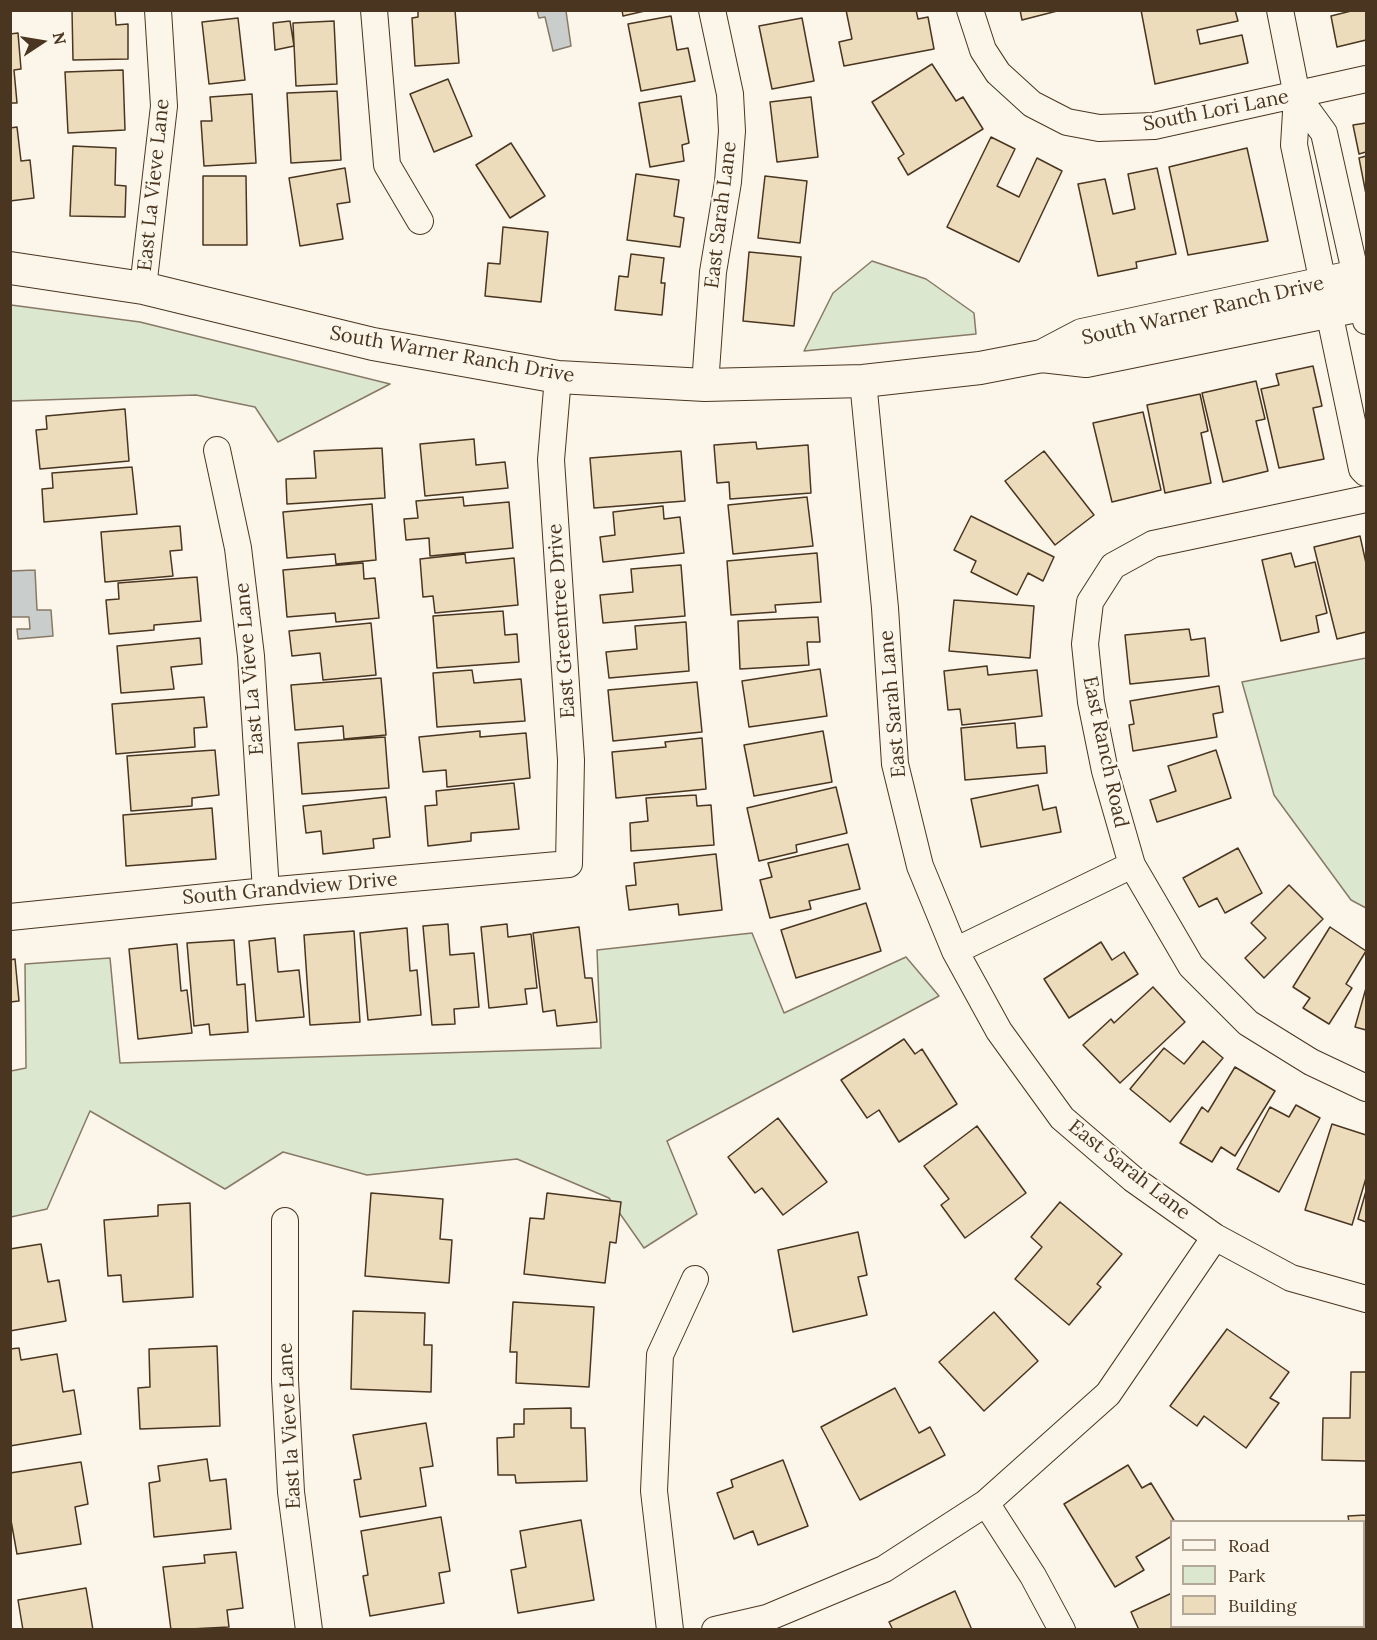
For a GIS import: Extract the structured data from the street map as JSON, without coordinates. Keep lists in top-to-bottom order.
{
  "streets": {
    "street": [
      "South Lori Lane",
      "East La Vieve Lane",
      "East Sarah Lane",
      "South Warner Ranch Drive",
      "East Greentree Drive",
      "East Ranch Road",
      "South Grandview Drive",
      "East la Vieve Lane"
    ]
  },
  "crossings": [
    ["East La Vieve Lane", "South Warner Ranch Drive"],
    ["East La Vieve Lane", "South Grandview Drive"],
    ["East Sarah Lane", "South Warner Ranch Drive"],
    ["South Warner Ranch Drive", "East Greentree Drive"],
    ["East Greentree Drive", "South Grandview Drive"]
  ],
  "legend": ["Road", "Park", "Building"],
  "north": "right"
}
